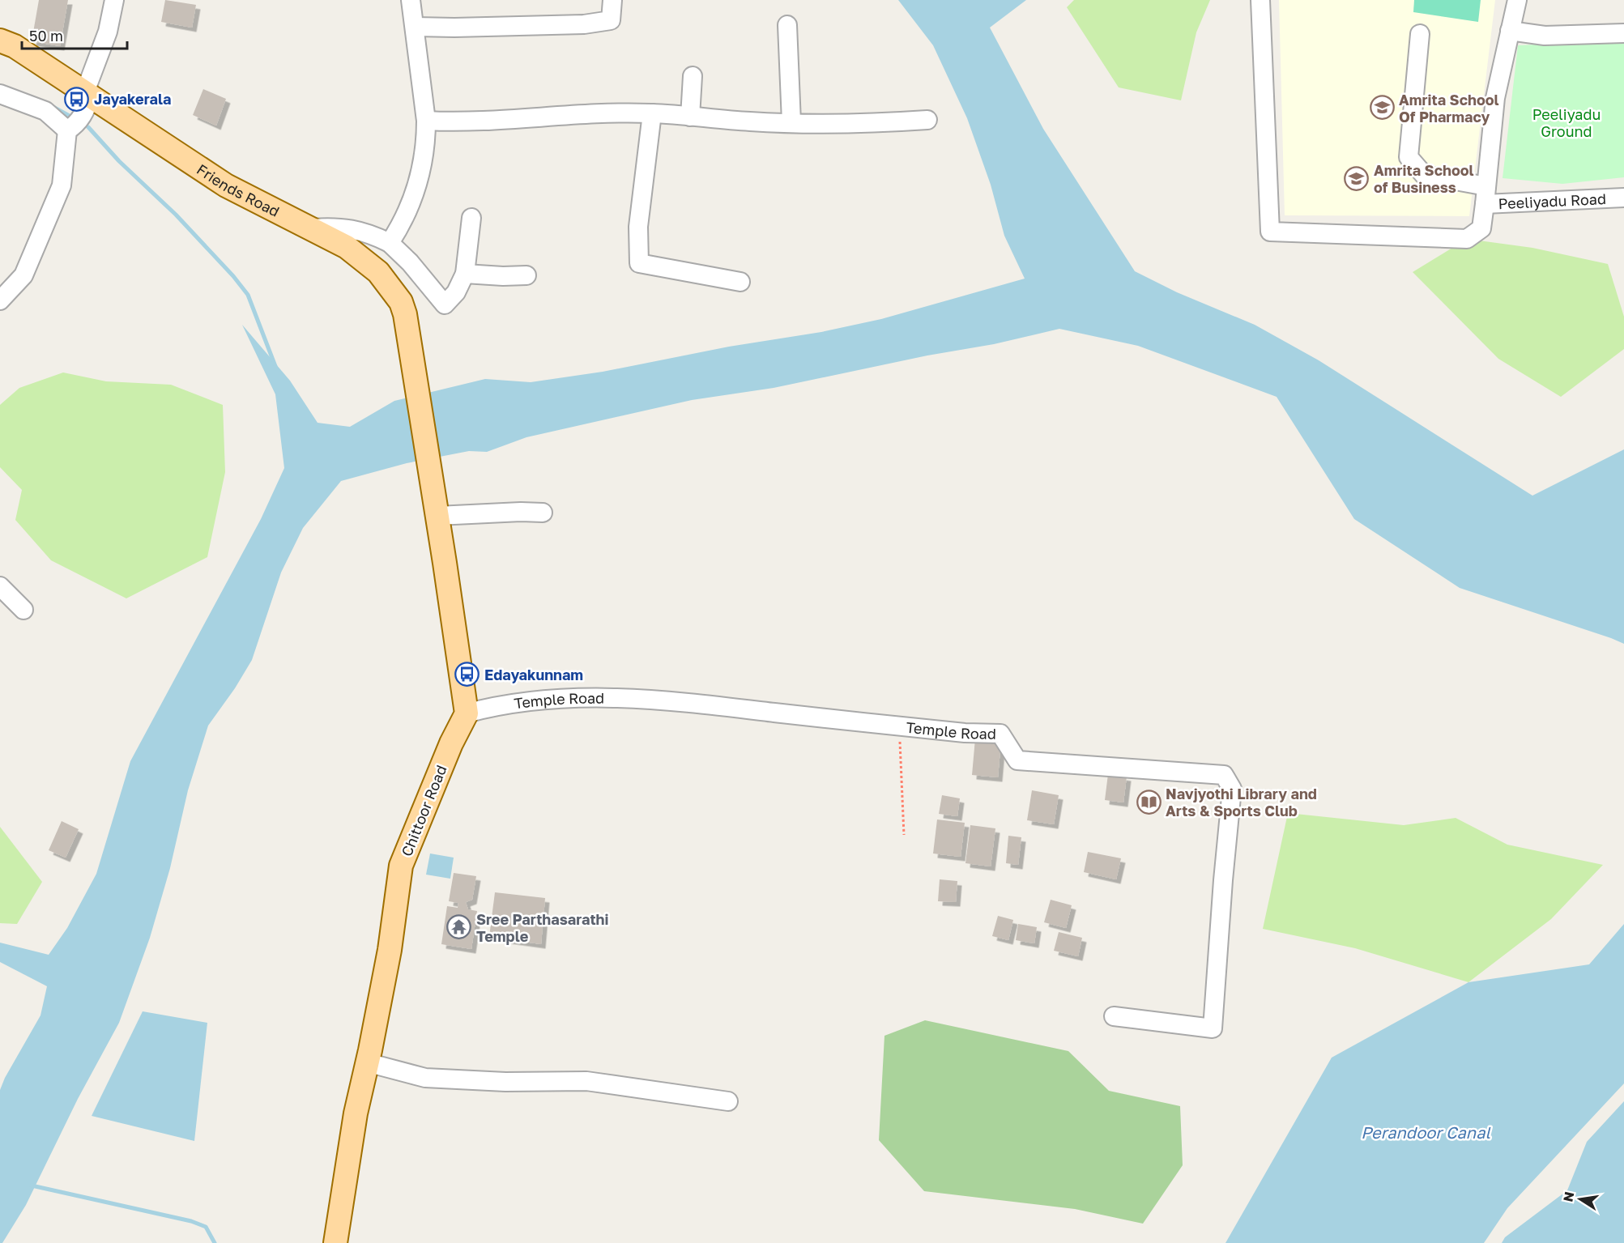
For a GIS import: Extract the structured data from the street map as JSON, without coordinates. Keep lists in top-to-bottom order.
{
  "streets": {
    "main road": ["Friends Road", "Chittoor Road"],
    "street": ["Peeliyadu Road", "Temple Road"]
  },
  "crossings": [
    ["Temple Road", "Chittoor Road"]
  ],
  "water": ["Perandoor Canal"],
  "parks": ["Peeliyadu Ground"],
  "places": {
    "bus stop": ["Jayakerala", "Edayakunnam"],
    "school or university": ["Amrita School Of Pharmacy", "Amrita School of Business"],
    "library": ["Navjyothi Library and Arts & Sports Club"],
    "temple": ["Sree Parthasarathi Temple"]
  },
  "scale_bar": "50 m",
  "north": "left"
}
